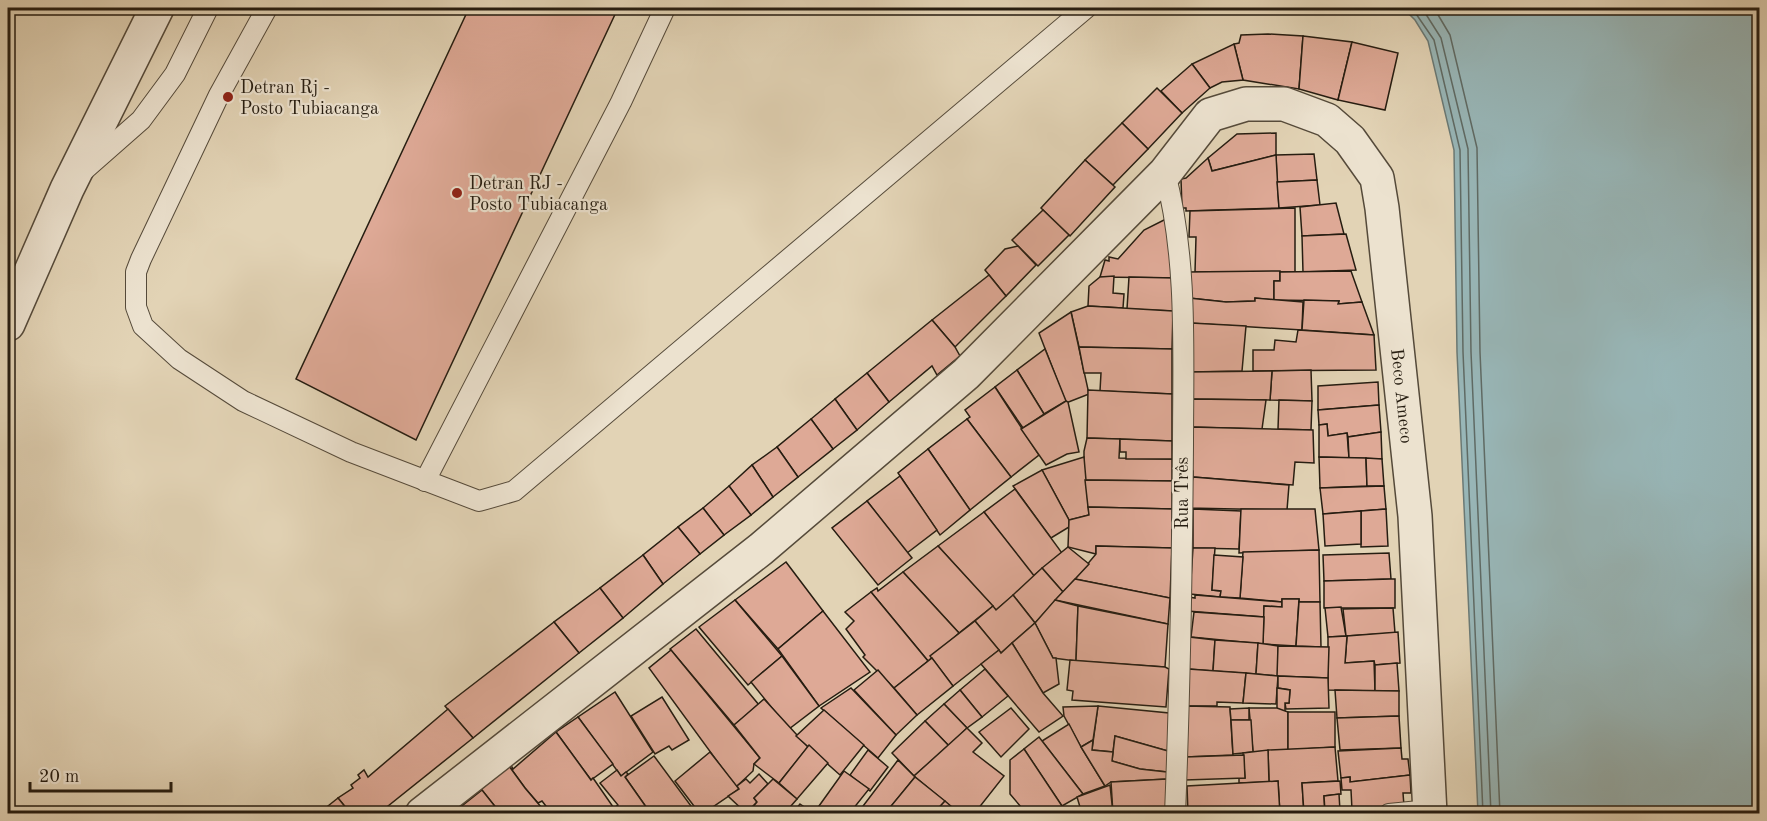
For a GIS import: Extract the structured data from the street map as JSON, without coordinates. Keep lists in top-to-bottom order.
{
  "streets": {
    "street": ["Beco Ameco"],
    "lane": ["Rua Três"]
  },
  "crossings": [
    ["Beco Ameco", "Rua Três"]
  ],
  "places": ["Detran Rj - Posto Tubiacanga", "Detran RJ - Posto Tubiacanga"],
  "scale_bar": "20 m"
}
